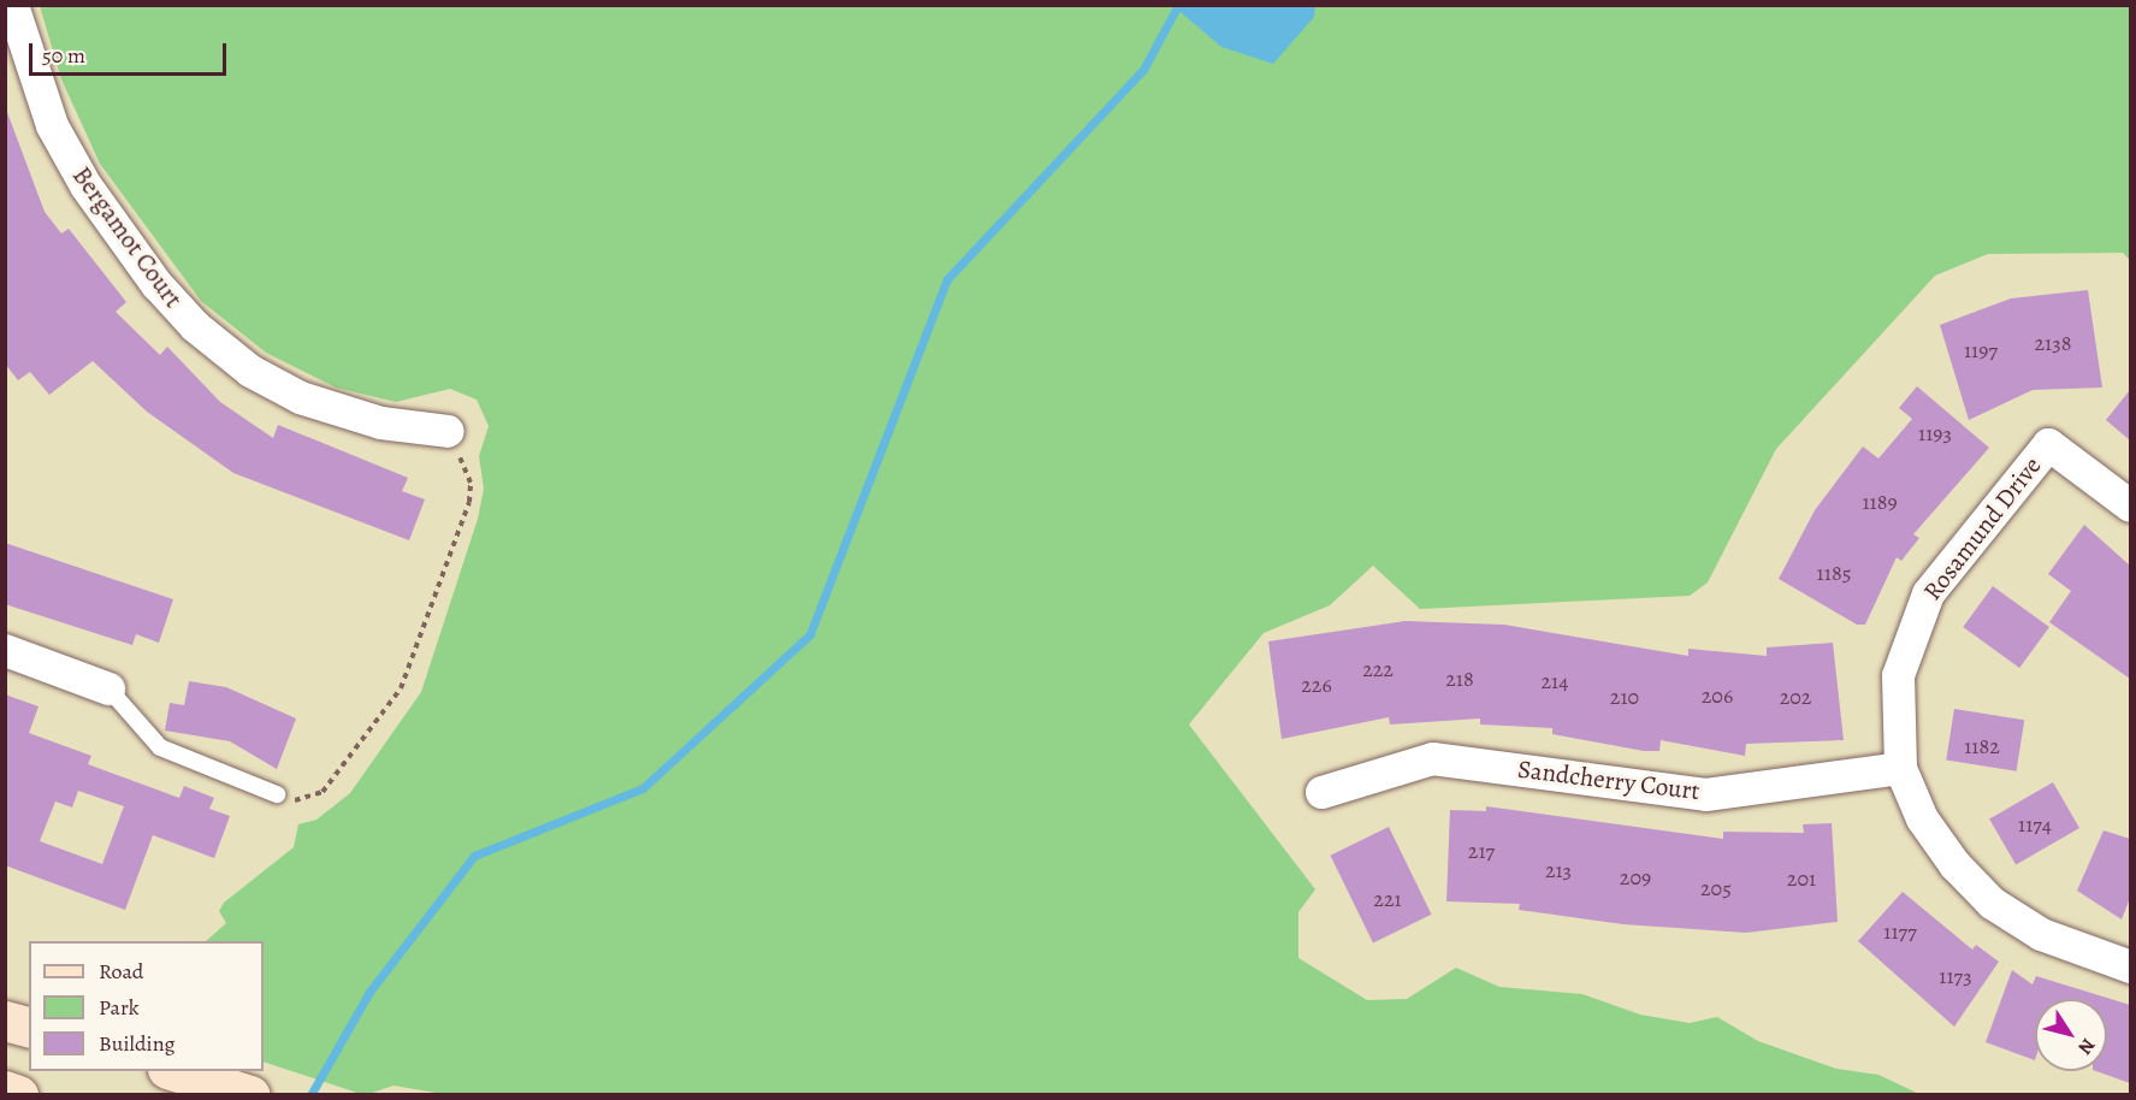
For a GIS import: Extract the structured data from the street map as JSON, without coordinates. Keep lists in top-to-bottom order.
{
  "streets": {
    "street": ["Bergamot Court", "Rosamund Drive", "Sandcherry Court"]
  },
  "crossings": [
    ["Rosamund Drive", "Sandcherry Court"]
  ],
  "house_numbers": [
    "2138",
    "1197",
    "1193",
    "1189",
    "1185",
    "222",
    "218",
    "214",
    "226",
    "206",
    "210",
    "202",
    "1182",
    "1174",
    "217",
    "213",
    "209",
    "201",
    "205",
    "221",
    "1177",
    "1173"
  ],
  "legend": ["Road", "Park", "Building"],
  "scale_bar": "50 m",
  "north": "bottom right"
}
